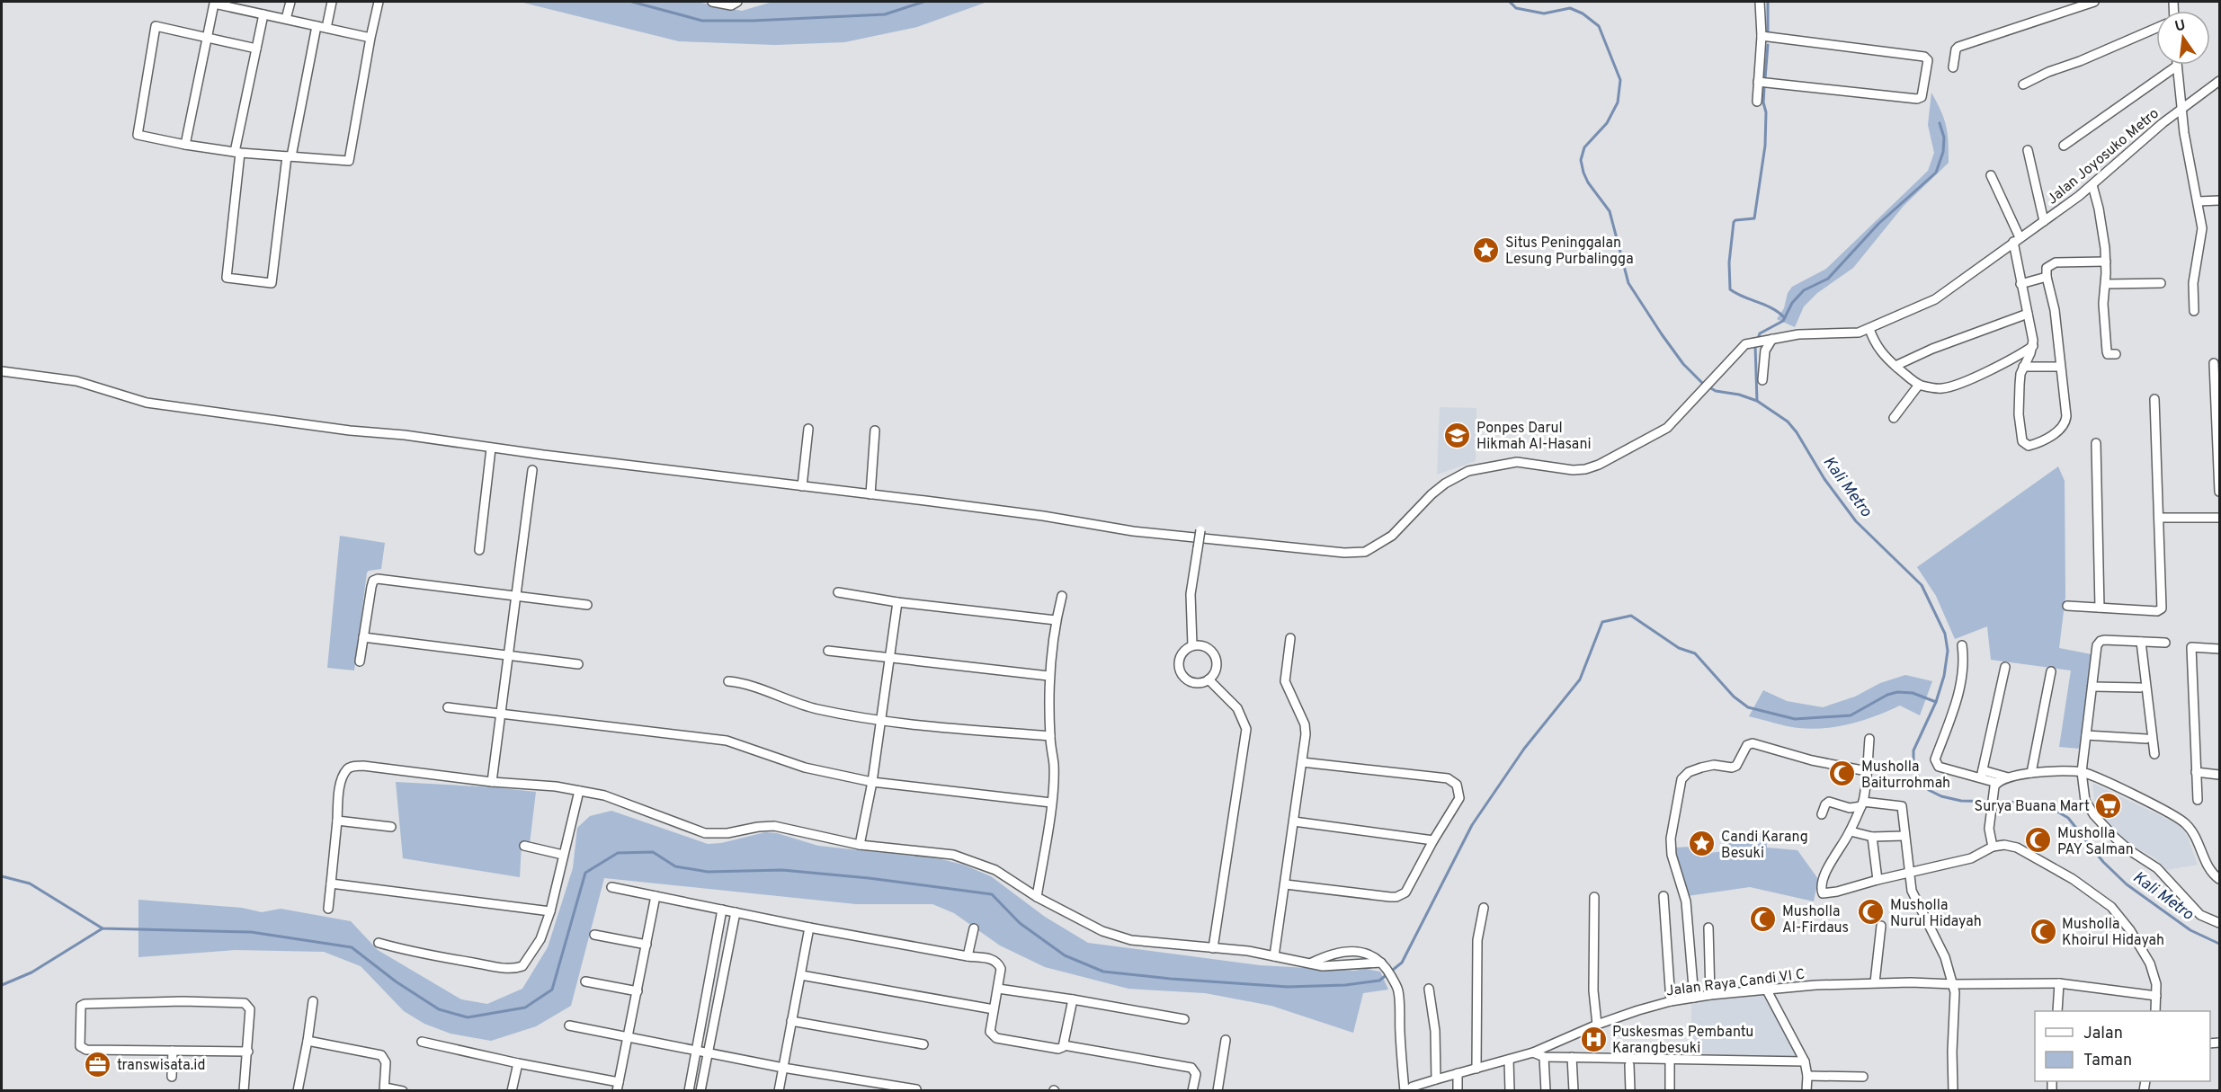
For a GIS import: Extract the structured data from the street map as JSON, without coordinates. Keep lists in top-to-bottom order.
{
  "streets": {
    "street": ["Jalan Joyosuko Metro", "Jalan Raya Candi VI C"]
  },
  "water": ["Kali Metro"],
  "places": {
    "place": ["Situs Peninggalan Lesung Purbalingga", "Candi Karang Besuki"],
    "school or university": ["Ponpes Darul Hikmah Al-Hasani"],
    "mosque": [
      "Musholla Baiturrohmah",
      "Musholla PAY Salman",
      "Musholla Nurul Hidayah",
      "Musholla Al-Firdaus",
      "Musholla Khoirul Hidayah"
    ],
    "supermarket": ["Surya Buana Mart"],
    "hospital": ["Puskesmas Pembantu Karangbesuki"],
    "office": ["transwisata.id"]
  },
  "legend": ["Jalan", "Taman"],
  "north": "top"
}
